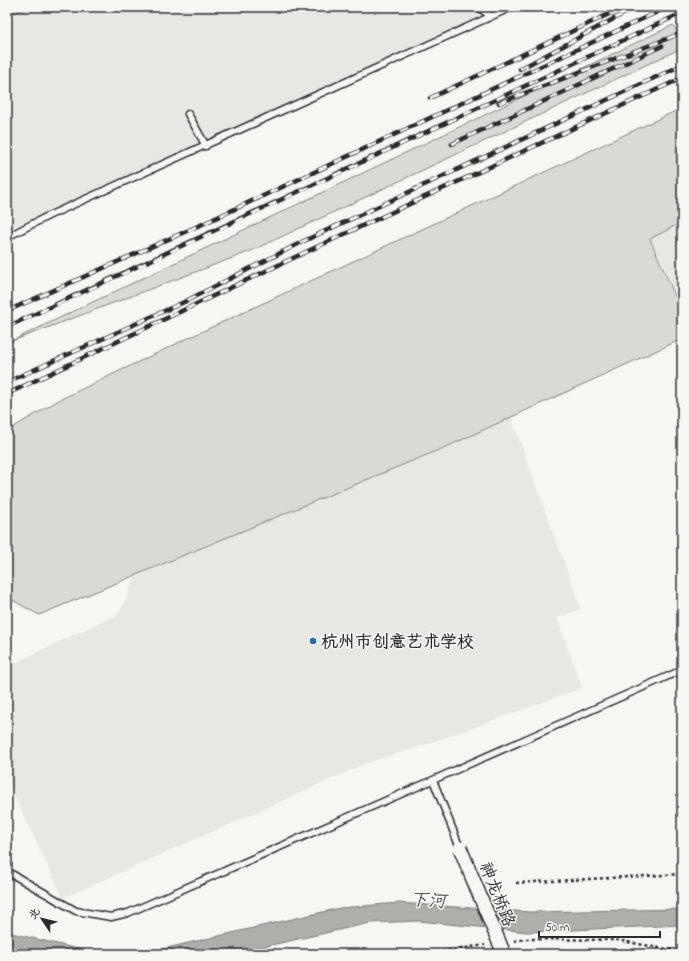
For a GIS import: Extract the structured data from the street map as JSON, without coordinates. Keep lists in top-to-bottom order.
{
  "streets": {
    "street": ["神龙桥路"]
  },
  "water": ["下河"],
  "places": ["杭州市创意艺术学校"],
  "scale_bar": "50 m",
  "north": "top left"
}
